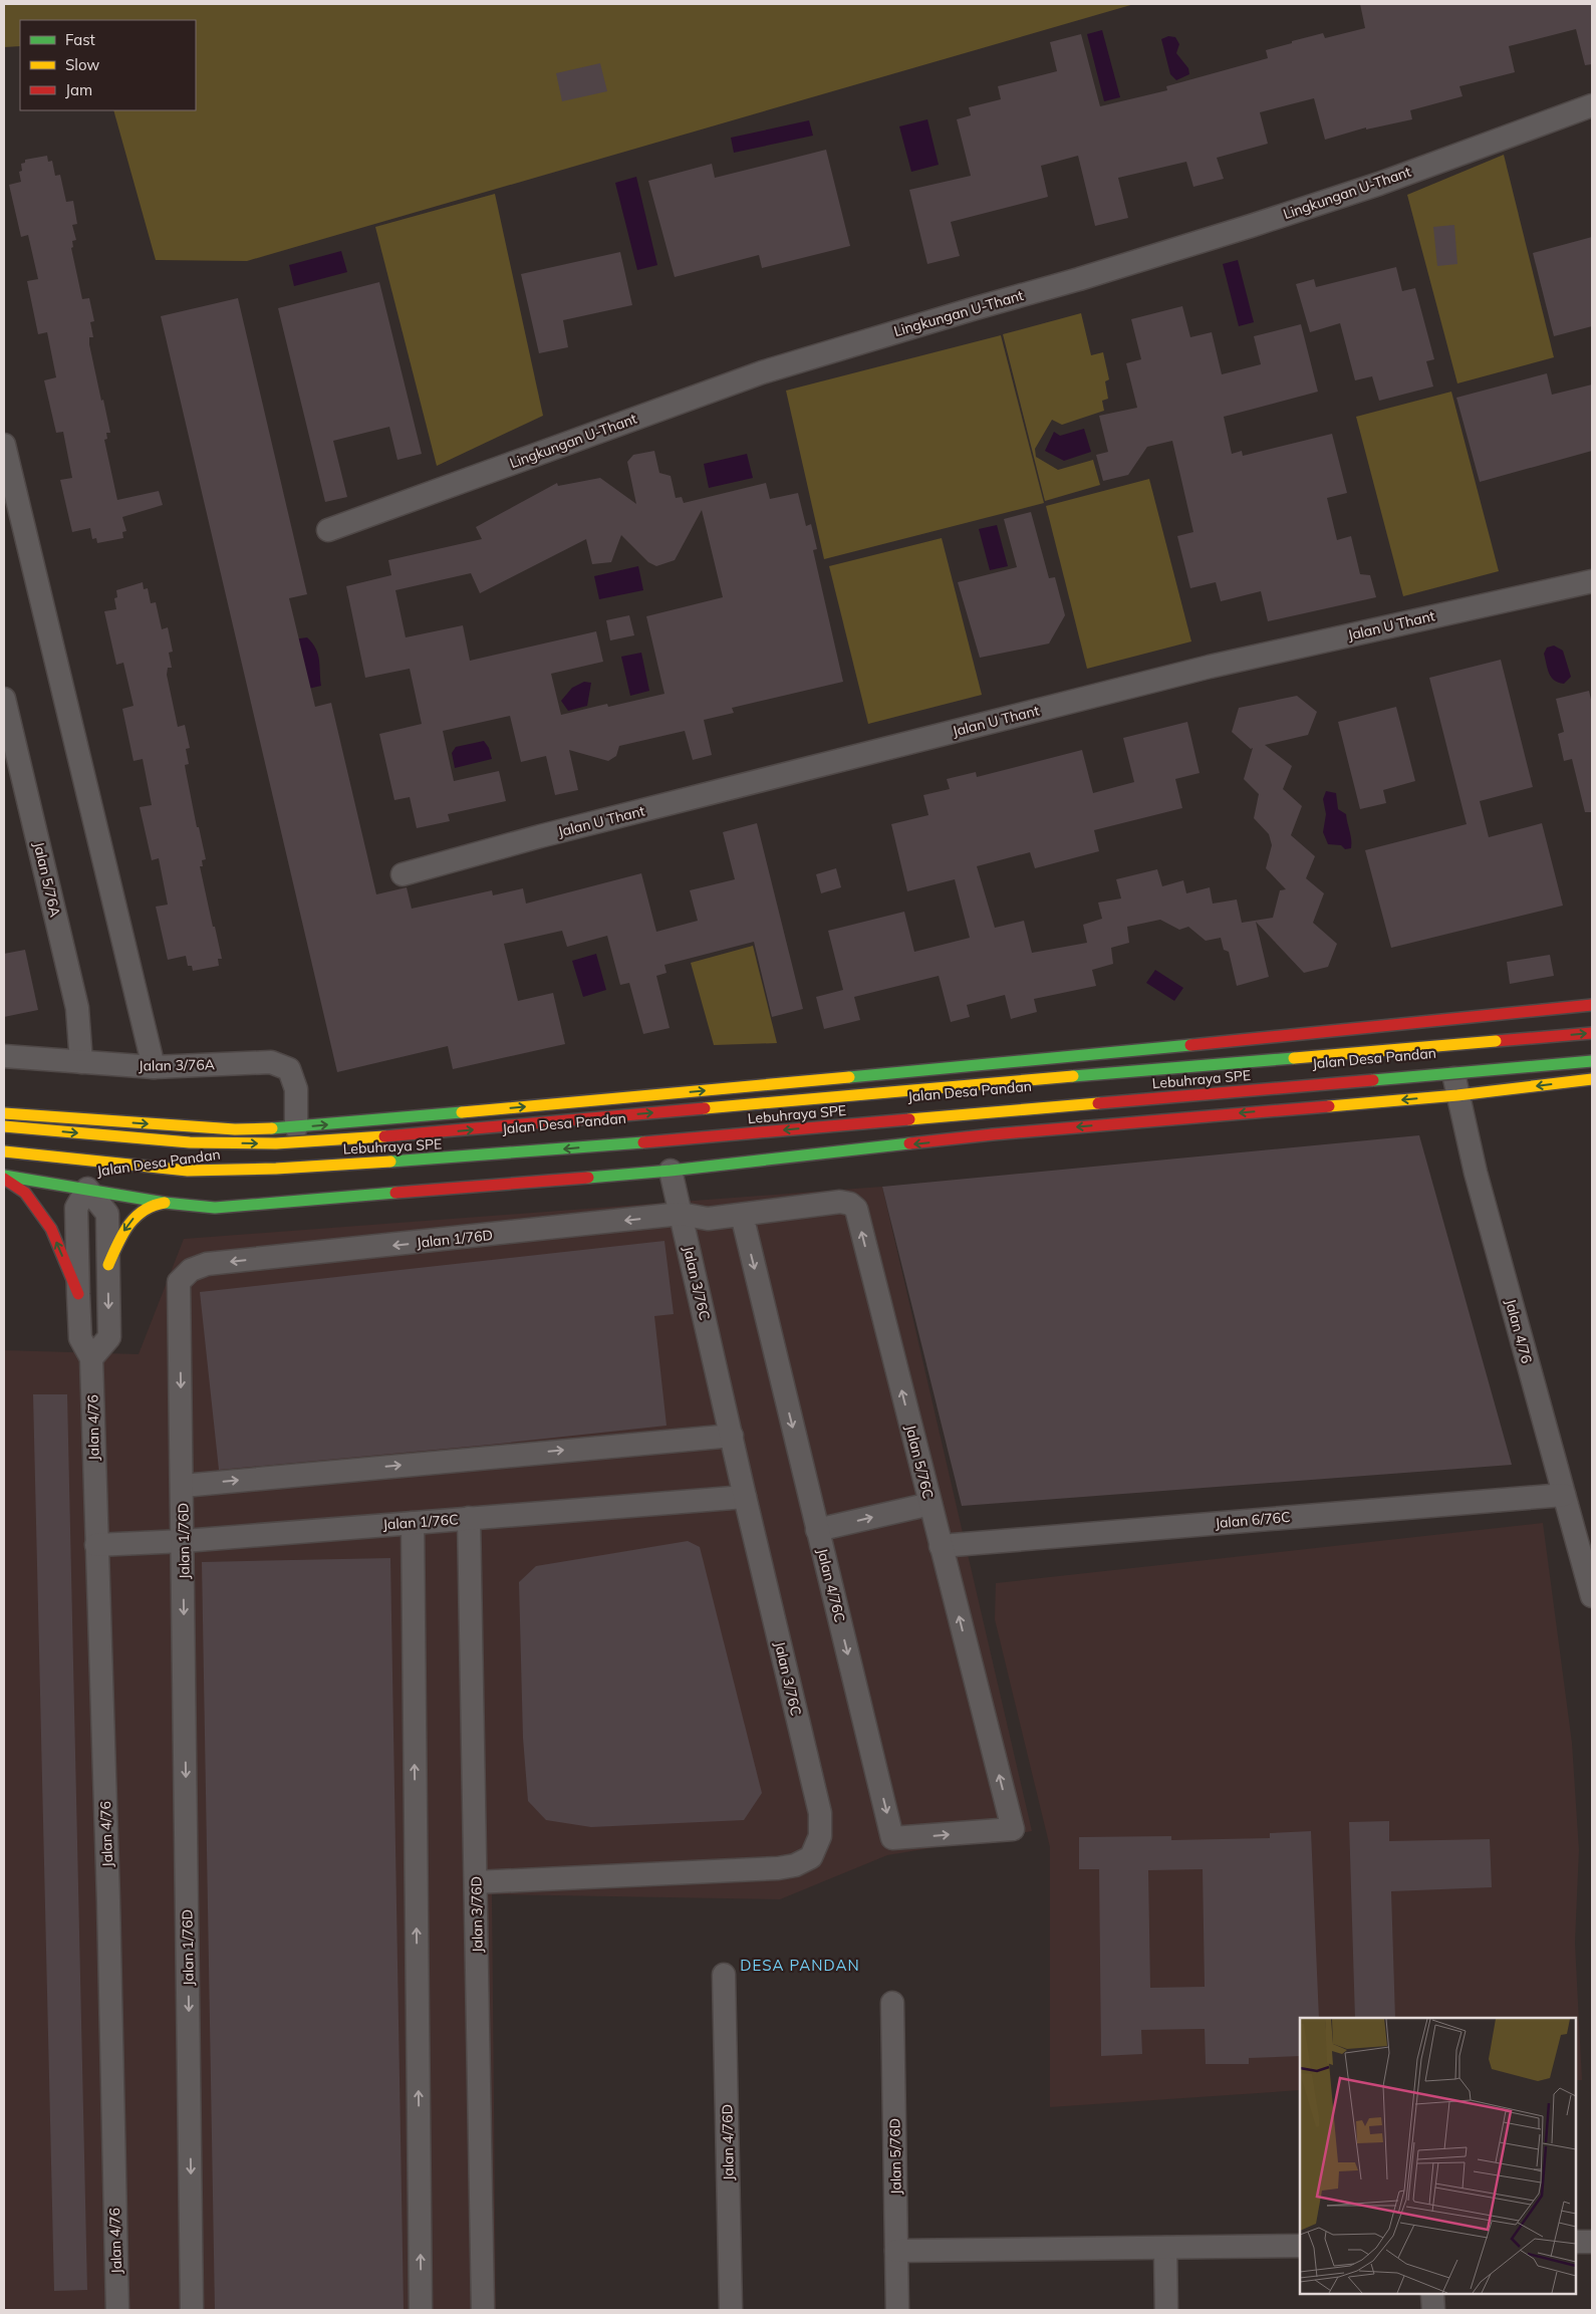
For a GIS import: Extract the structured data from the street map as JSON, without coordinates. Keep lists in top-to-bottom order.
{
  "streets": {
    "main road": ["Jalan Desa Pandan", "Lebuhraya SPE"],
    "street": [
      "Lingkungan U-Thant",
      "Jalan U Thant",
      "Jalan 5/76A",
      "Jalan 3/76A",
      "Jalan 1/76D",
      "Jalan 3/76C",
      "Jalan 4/76",
      "Jalan 5/76C",
      "Jalan 6/76C",
      "Jalan 1/76C",
      "Jalan 4/76C",
      "Jalan 3/76D",
      "Jalan 4/76D",
      "Jalan 5/76D"
    ]
  },
  "crossings": [
    ["Jalan 5/76A", "Jalan 3/76A"],
    ["Jalan Desa Pandan", "Jalan 3/76A"],
    ["Jalan Desa Pandan", "Jalan 3/76C"],
    ["Jalan Desa Pandan", "Jalan 4/76"],
    ["Jalan 1/76D", "Jalan 3/76C"],
    ["Jalan 1/76D", "Jalan 1/76C"],
    ["Jalan 3/76C", "Jalan 1/76C"],
    ["Jalan 3/76C", "Jalan 3/76D"],
    ["Jalan 4/76", "Jalan 6/76C"],
    ["Jalan 4/76", "Jalan 1/76C"],
    ["Jalan 5/76C", "Jalan 6/76C"],
    ["Jalan 5/76C", "Jalan 4/76C"],
    ["Jalan 1/76C", "Jalan 3/76D"]
  ],
  "one_way": ["Jalan 5/76C", "Jalan 4/76C"],
  "districts": ["DESA PANDAN"],
  "legend": ["Fast", "Slow", "Jam"]
}
